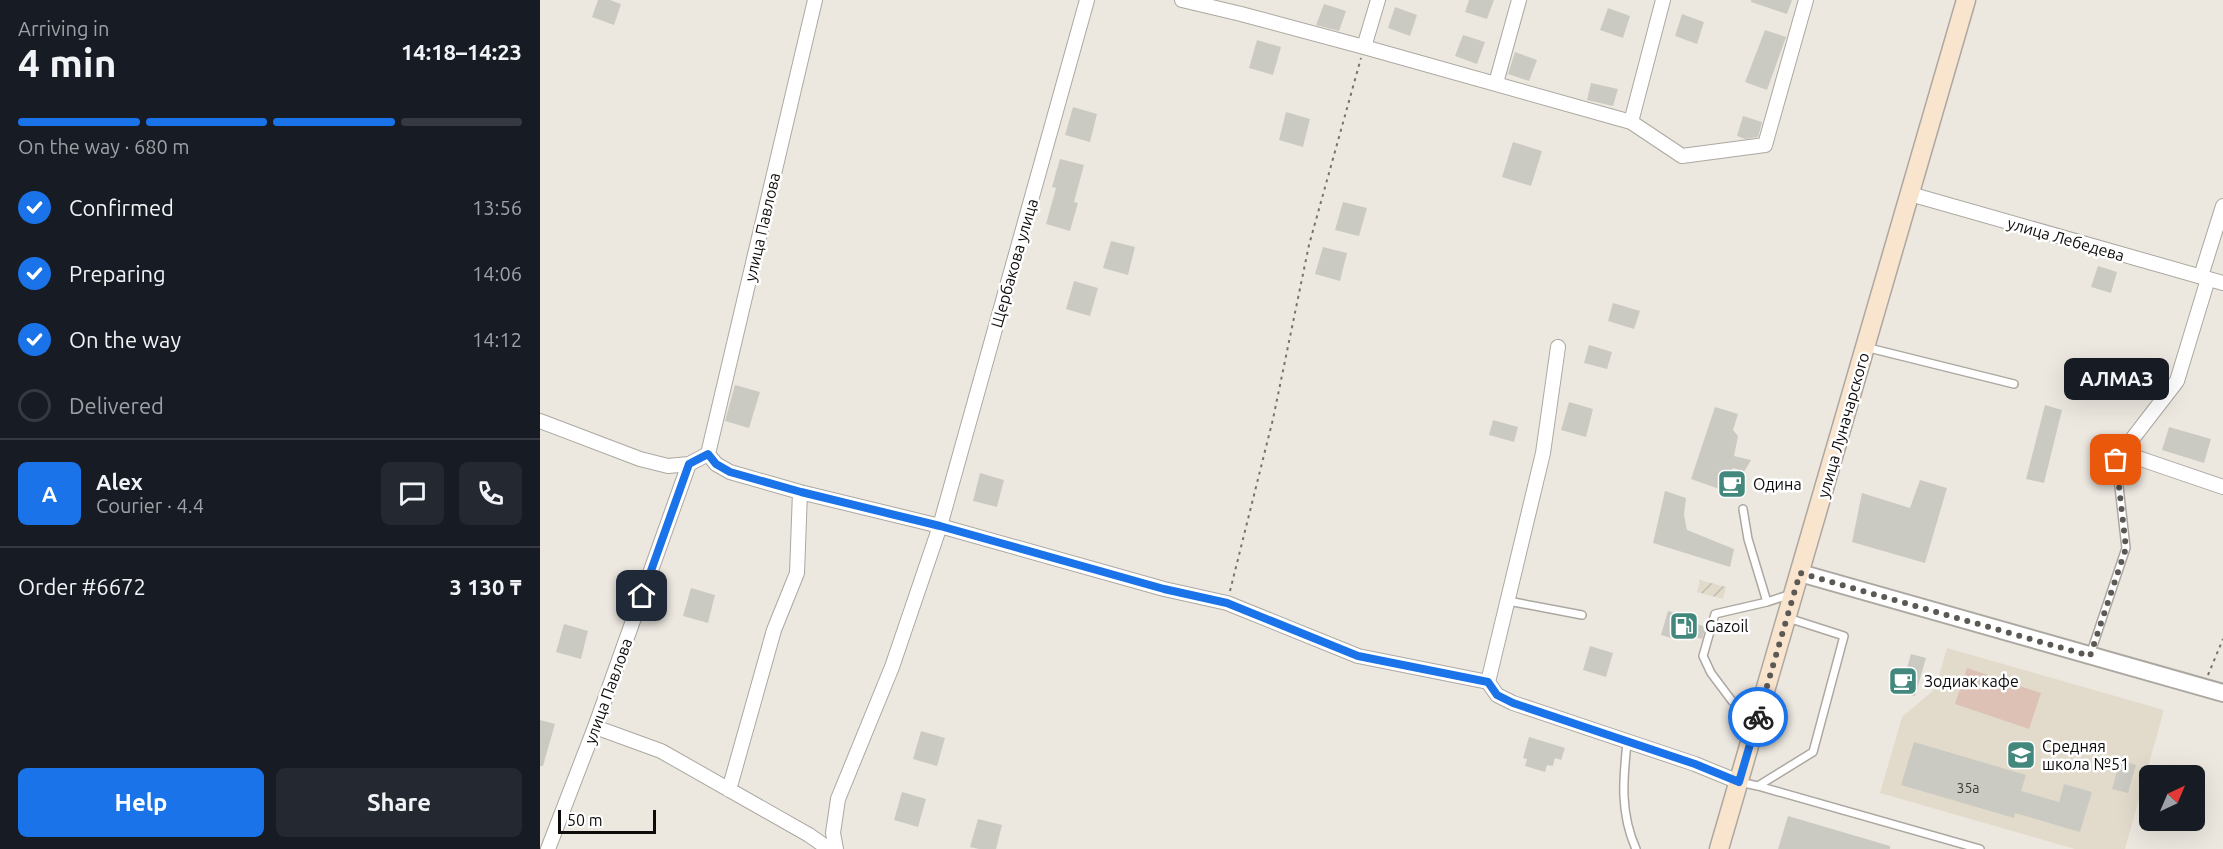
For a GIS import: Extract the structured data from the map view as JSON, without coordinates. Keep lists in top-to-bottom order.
{
  "streets": {
    "main road": ["улица Луначарского"],
    "street": ["улица Павлова", "улица Лебедева", "Щербакова улица"]
  },
  "crossings": [
    ["улица Лебедева", "улица Луначарского"]
  ],
  "places": {
    "other": ["АЛМАЗ"],
    "cafe": ["Одина", "Зодиак кафе"],
    "fuel station": ["Gazoil"],
    "school or university": ["Средняя школа №51"]
  },
  "house_numbers": ["35а"],
  "scale_bar": "50 m",
  "north": "top right",
  "page": {
    "heading": ["4 min", "Arriving in", "14:18–14:23"],
    "panel": [
      "Alex",
      "Courier · 4.4",
      "Order #6672",
      "3 130 ₸"
    ],
    "bar": "On the way · 680 m",
    "list": [
      ["Confirmed", "13:56"],
      ["Preparing", "14:06"],
      ["On the way", "14:12"],
      "Delivered"
    ],
    "bubble": "АЛМАЗ",
    "round": "A",
    "buttons": ["Help", "Share"],
    "scale": "50 m"
  }
}
